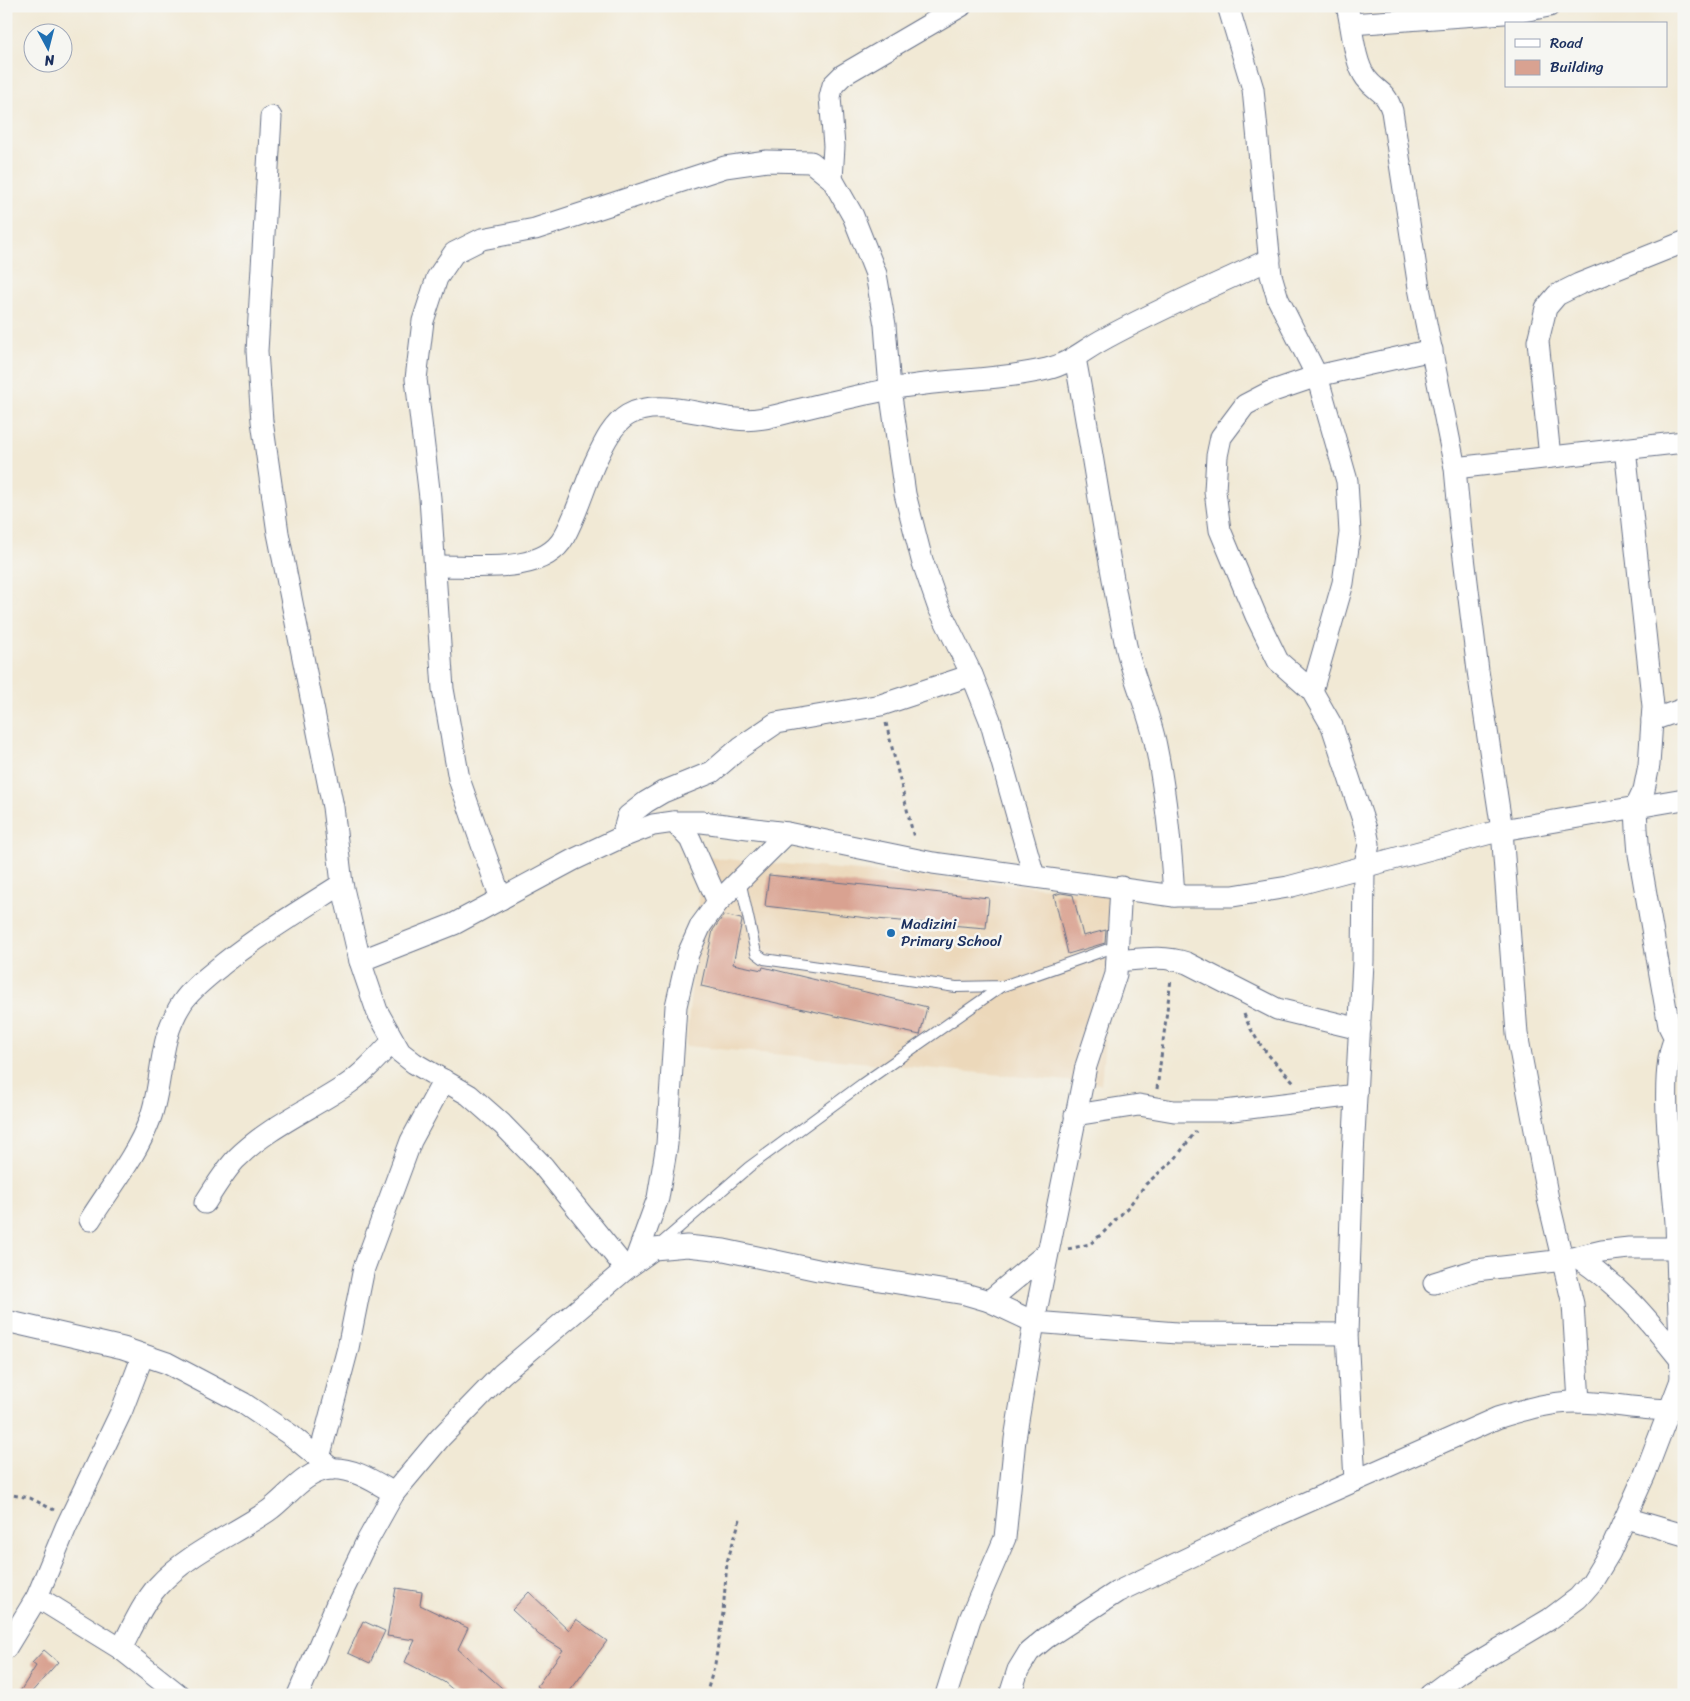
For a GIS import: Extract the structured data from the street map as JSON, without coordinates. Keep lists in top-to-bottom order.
{
  "places": ["Madizini Primary School"],
  "legend": ["Road", "Building"],
  "north": "bottom"
}
